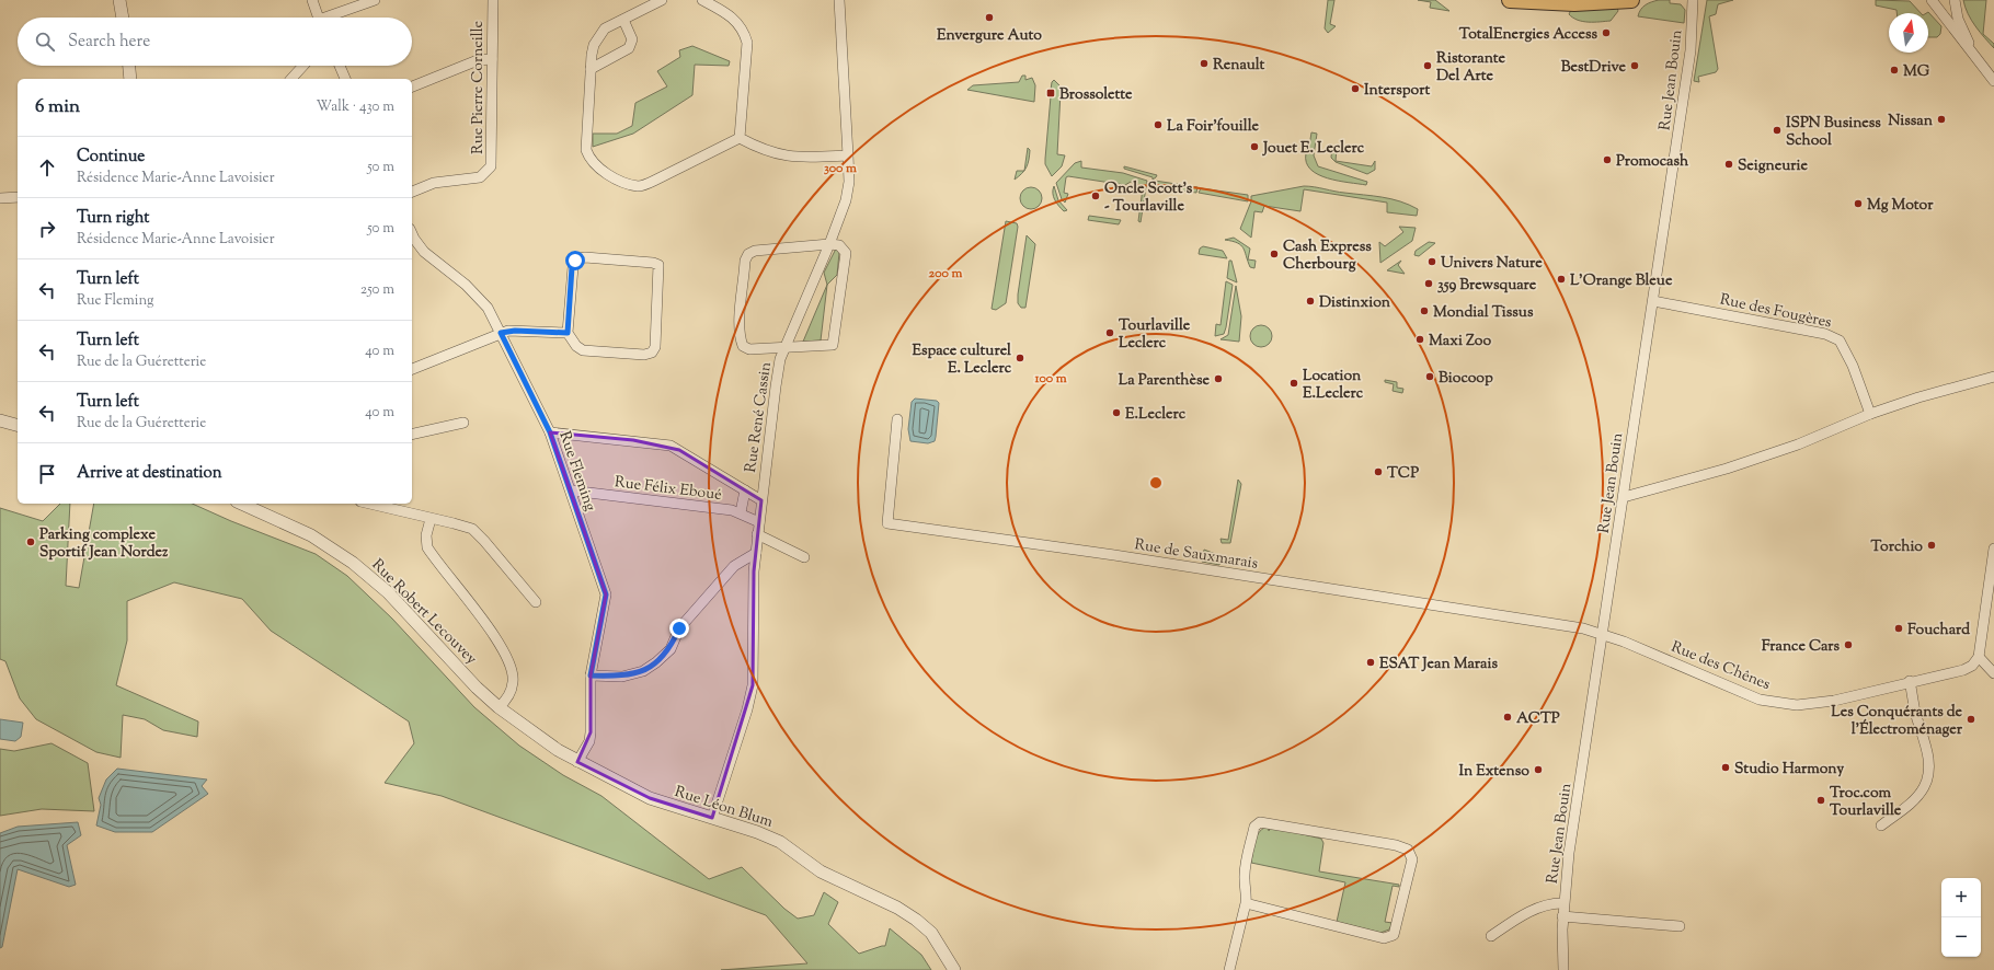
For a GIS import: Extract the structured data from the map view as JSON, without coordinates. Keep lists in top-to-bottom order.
{
  "streets": {
    "street": [
      "Rue Jean Bouin",
      "Rue Pierre Corneille",
      "Rue des Fougères",
      "Rue René Cassin",
      "Rue Fleming",
      "Rue Félix Eboué",
      "Rue de Sauxmarais",
      "Rue Robert Lecouvey",
      "Rue des Chênes",
      "Rue Léon Blum"
    ]
  },
  "crossings": [
    ["Rue Jean Bouin", "Rue des Fougères"],
    ["Rue Jean Bouin", "Rue de Sauxmarais"],
    ["Rue Jean Bouin", "Rue des Chênes"],
    ["Rue René Cassin", "Rue Félix Eboué"],
    ["Rue René Cassin", "Rue Léon Blum"],
    ["Rue Fleming", "Rue Félix Eboué"],
    ["Rue Fleming", "Rue Robert Lecouvey"],
    ["Rue Fleming", "Rue Léon Blum"],
    ["Rue de Sauxmarais", "Rue des Chênes"],
    ["Rue Robert Lecouvey", "Rue Léon Blum"]
  ],
  "places": {
    "other": [
      "Envergure Auto",
      "TotalEnergies Access",
      "Renault",
      "Ristorante Del Arte",
      "BestDrive",
      "MG",
      "Intersport",
      "Nissan",
      "La Foir'fouille",
      "ISPN Business School",
      "Jouet E. Leclerc",
      "Promocash",
      "Seigneurie",
      "Oncle Scott's - Tourlaville",
      "Mg Motor",
      "Cash Express Cherbourg",
      "Univers Nature",
      "L'Orange Bleue",
      "359 Brewsquare",
      "Distinxion",
      "Mondial Tissus",
      "Tourlaville Leclerc",
      "Maxi Zoo",
      "Espace culturel E. Leclerc",
      "Biocoop",
      "La Parenthèse",
      "Location E.Leclerc",
      "E.Leclerc",
      "TCP",
      "Parking complexe Sportif Jean Nordez",
      "Torchio",
      "Fouchard",
      "France Cars",
      "ESAT Jean Marais",
      "ACTP",
      "Les Conquérants de l’Électroménager",
      "Studio Harmony",
      "In Extenso",
      "Troc.com Tourlaville"
    ],
    "transit": ["Brossolette"]
  },
  "north": "top",
  "page": {
    "search": "Search here",
    "heading": ["6 min", "Walk · 430 m"],
    "list": [
      ["Continue", "Résidence Marie-Anne Lavoisier", "50 m"],
      ["Turn right", "Résidence Marie-Anne Lavoisier", "50 m"],
      ["Turn left", "Rue Fleming", "250 m"],
      ["Turn left", "Rue de la Guéretterie", "40 m"],
      ["Turn left", "Rue de la Guéretterie", "40 m"],
      "Arrive at destination"
    ],
    "map_buttons": ["+", "−"]
  },
  "rings": ["300 m", "200 m", "100 m"]
}
